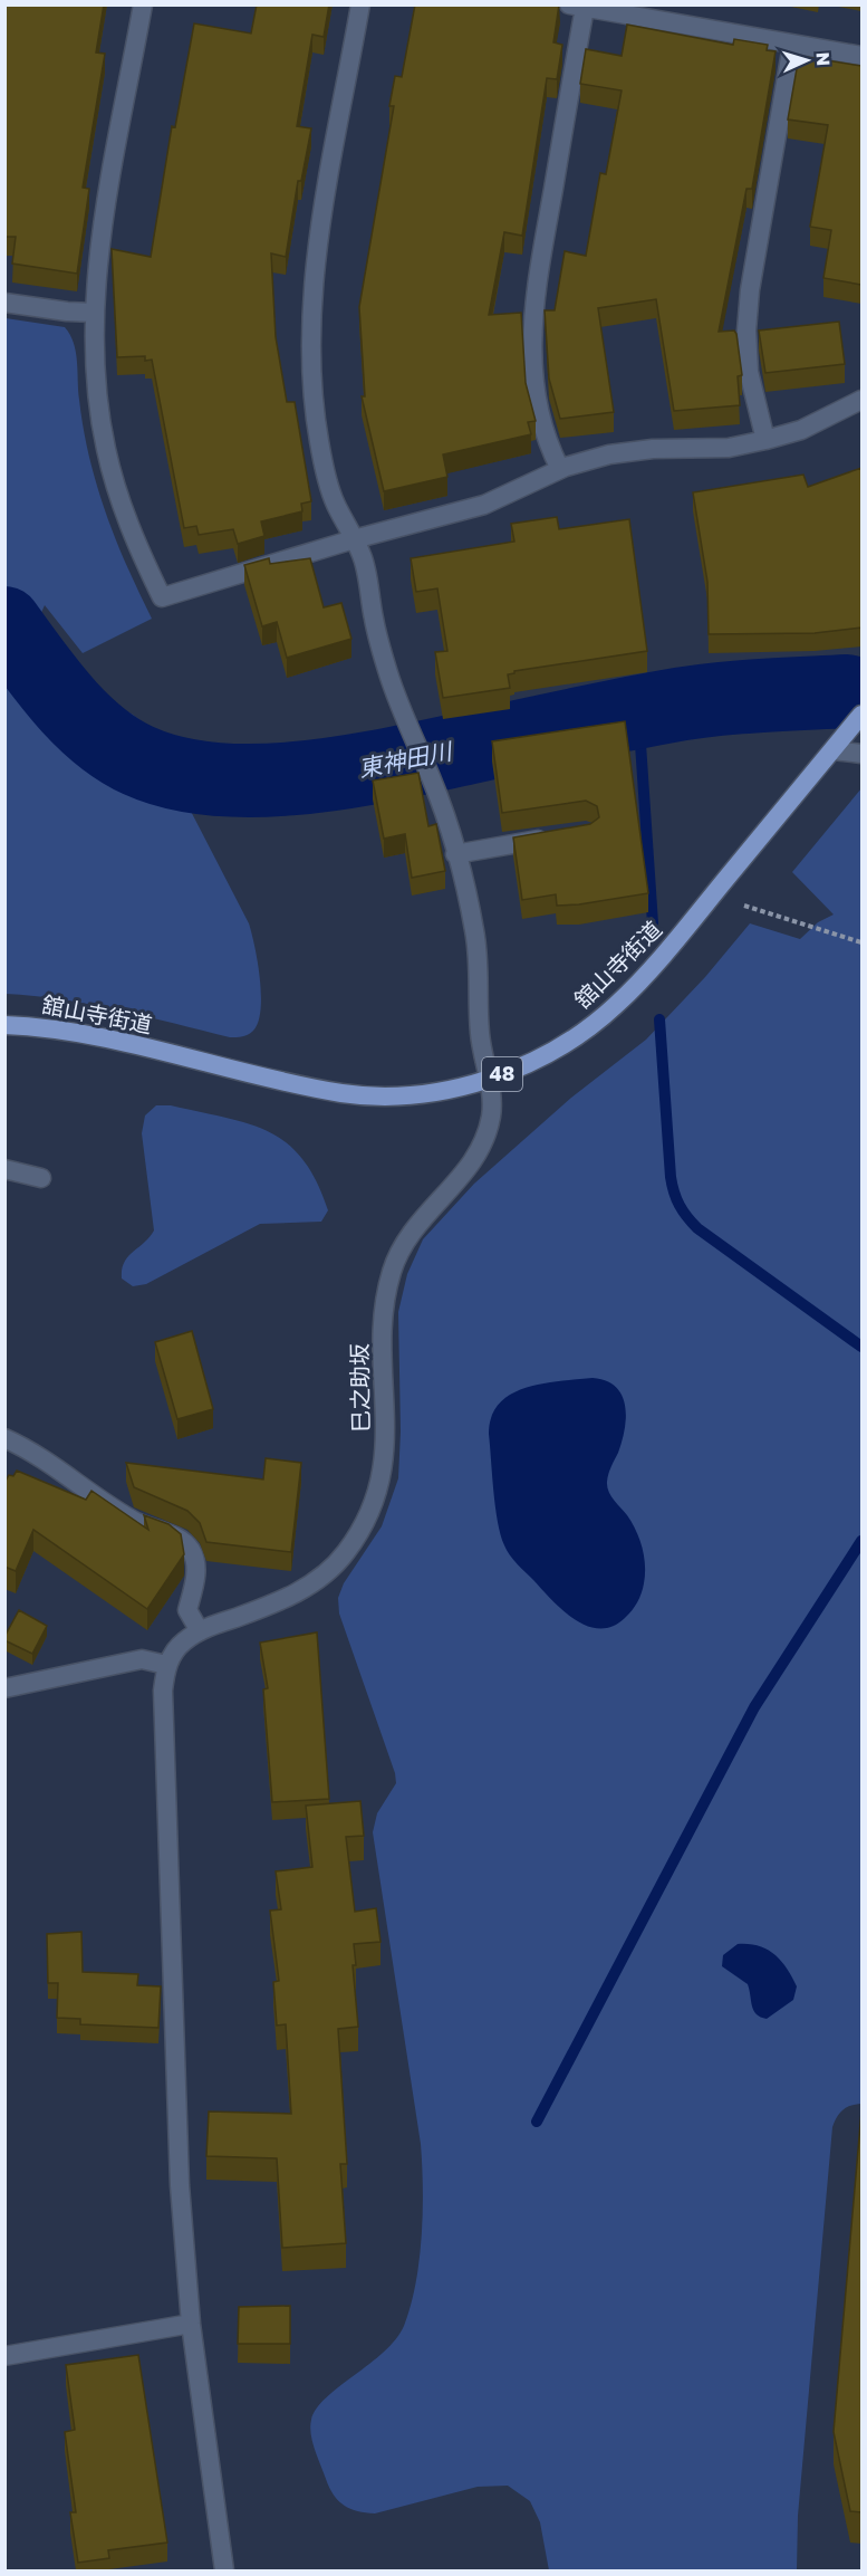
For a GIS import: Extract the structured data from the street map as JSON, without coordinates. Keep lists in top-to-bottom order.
{
  "streets": {
    "main road": ["舘山寺街道", "48"],
    "street": ["巳之助坂"]
  },
  "crossings": [
    ["舘山寺街道", "巳之助坂"]
  ],
  "water": ["東神田川"],
  "north": "right"
}
